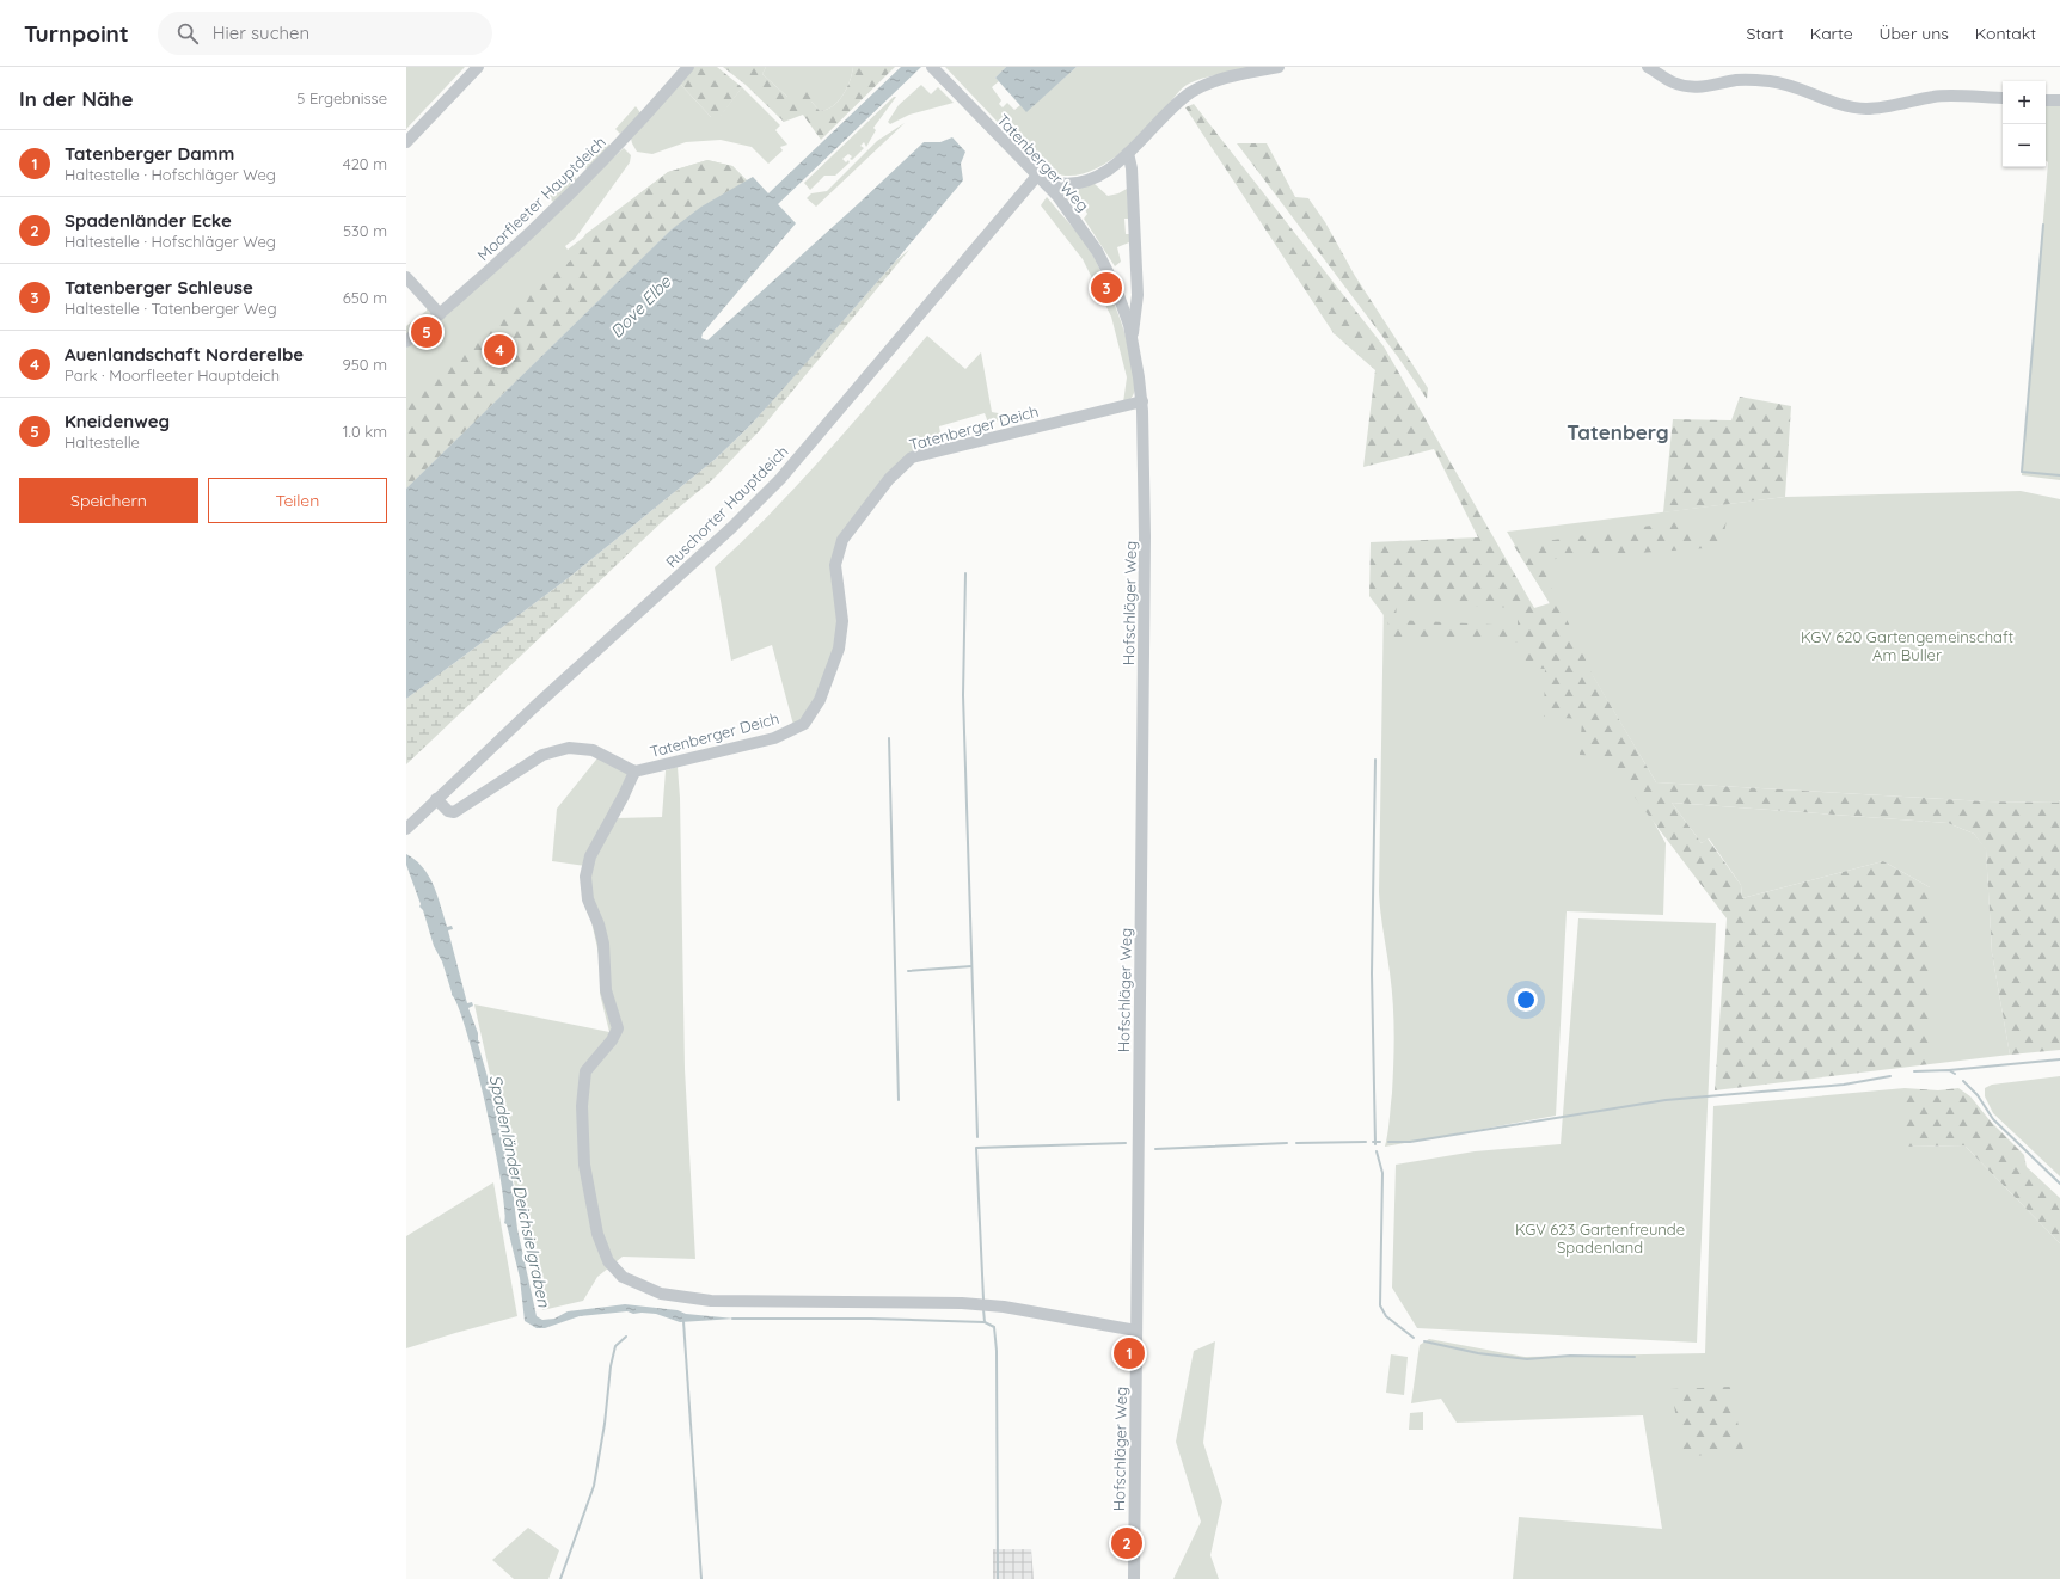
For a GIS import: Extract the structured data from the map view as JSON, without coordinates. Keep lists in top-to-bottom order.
{
  "streets": {
    "street": [
      "Tatenberger Weg",
      "Moorfleeter Hauptdeich",
      "Tatenberger Deich",
      "Ruschorter Hauptdeich",
      "Hofschläger Weg"
    ]
  },
  "crossings": [
    ["Tatenberger Weg", "Tatenberger Deich"],
    ["Tatenberger Weg", "Ruschorter Hauptdeich"],
    ["Tatenberger Weg", "Hofschläger Weg"],
    ["Tatenberger Deich", "Ruschorter Hauptdeich"],
    ["Tatenberger Deich", "Hofschläger Weg"]
  ],
  "districts": ["Tatenberg"],
  "water": ["Dove Elbe", "Spadenländer Deichsielgraben"],
  "parks": ["KGV 620 Gartengemeinschaft Am Buller", "KGV 623 Gartenfreunde Spadenland"],
  "page": {
    "header": "Turnpoint",
    "search": "Hier suchen",
    "nav": [
      "Start",
      "Karte",
      "Über uns",
      "Kontakt"
    ],
    "heading": ["In der Nähe", "5 Ergebnisse"],
    "map_buttons": ["+", "−"],
    "list": [
      {
        "mark": "1",
        "name": "Tatenberger Damm",
        "note": "Haltestelle · Hofschläger Weg",
        "value": "420 m"
      },
      {
        "mark": "2",
        "name": "Spadenländer Ecke",
        "note": "Haltestelle · Hofschläger Weg",
        "value": "530 m"
      },
      {
        "mark": "3",
        "name": "Tatenberger Schleuse",
        "note": "Haltestelle · Tatenberger Weg",
        "value": "650 m"
      },
      {
        "mark": "4",
        "name": "Auenlandschaft Norderelbe",
        "note": "Park · Moorfleeter Hauptdeich",
        "value": "950 m"
      },
      {
        "mark": "5",
        "name": "Kneidenweg",
        "note": "Haltestelle",
        "value": "1.0 km"
      }
    ],
    "pins": [
      "3",
      "5",
      "4",
      "1",
      "2"
    ],
    "buttons": ["Speichern", "Teilen"]
  }
}
